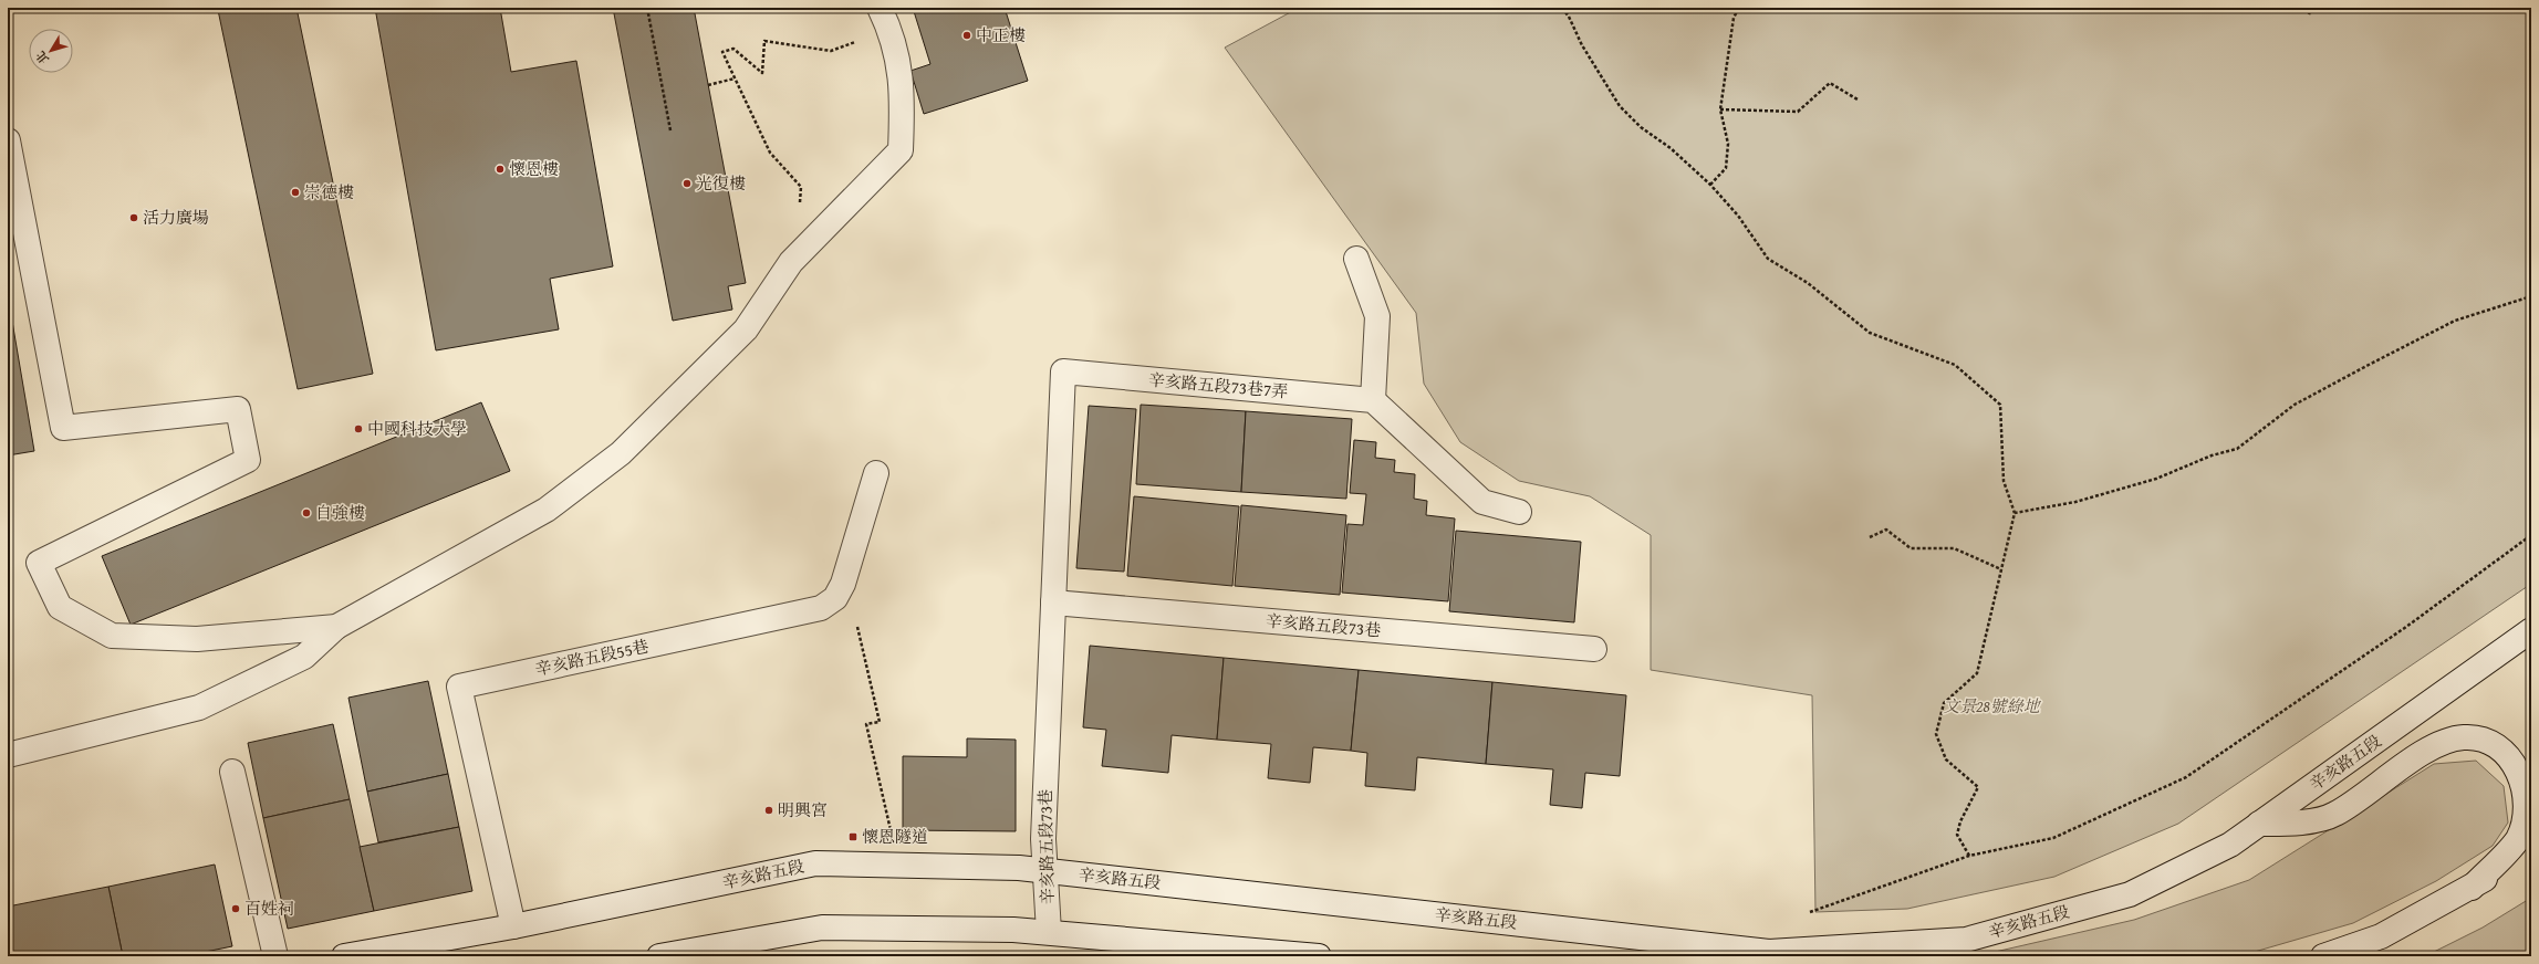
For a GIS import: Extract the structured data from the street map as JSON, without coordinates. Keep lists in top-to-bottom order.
{
  "streets": {
    "main road": [
      "辛亥路五段73巷7弄",
      "辛亥路五段73巷",
      "辛亥路五段55巷",
      "辛亥路五段"
    ]
  },
  "crossings": [
    ["辛亥路五段73巷7弄", "辛亥路五段73巷"],
    ["辛亥路五段73巷", "辛亥路五段"],
    ["辛亥路五段55巷", "辛亥路五段"]
  ],
  "parks": ["文景28號綠地"],
  "places": {
    "other": [
      "中正樓",
      "懷恩樓",
      "光復樓",
      "崇德樓",
      "活力廣場",
      "中國科技大學",
      "自強樓",
      "明興宮",
      "百姓祠"
    ],
    "transit": ["懷恩隧道"]
  },
  "north": "bottom left"
}
